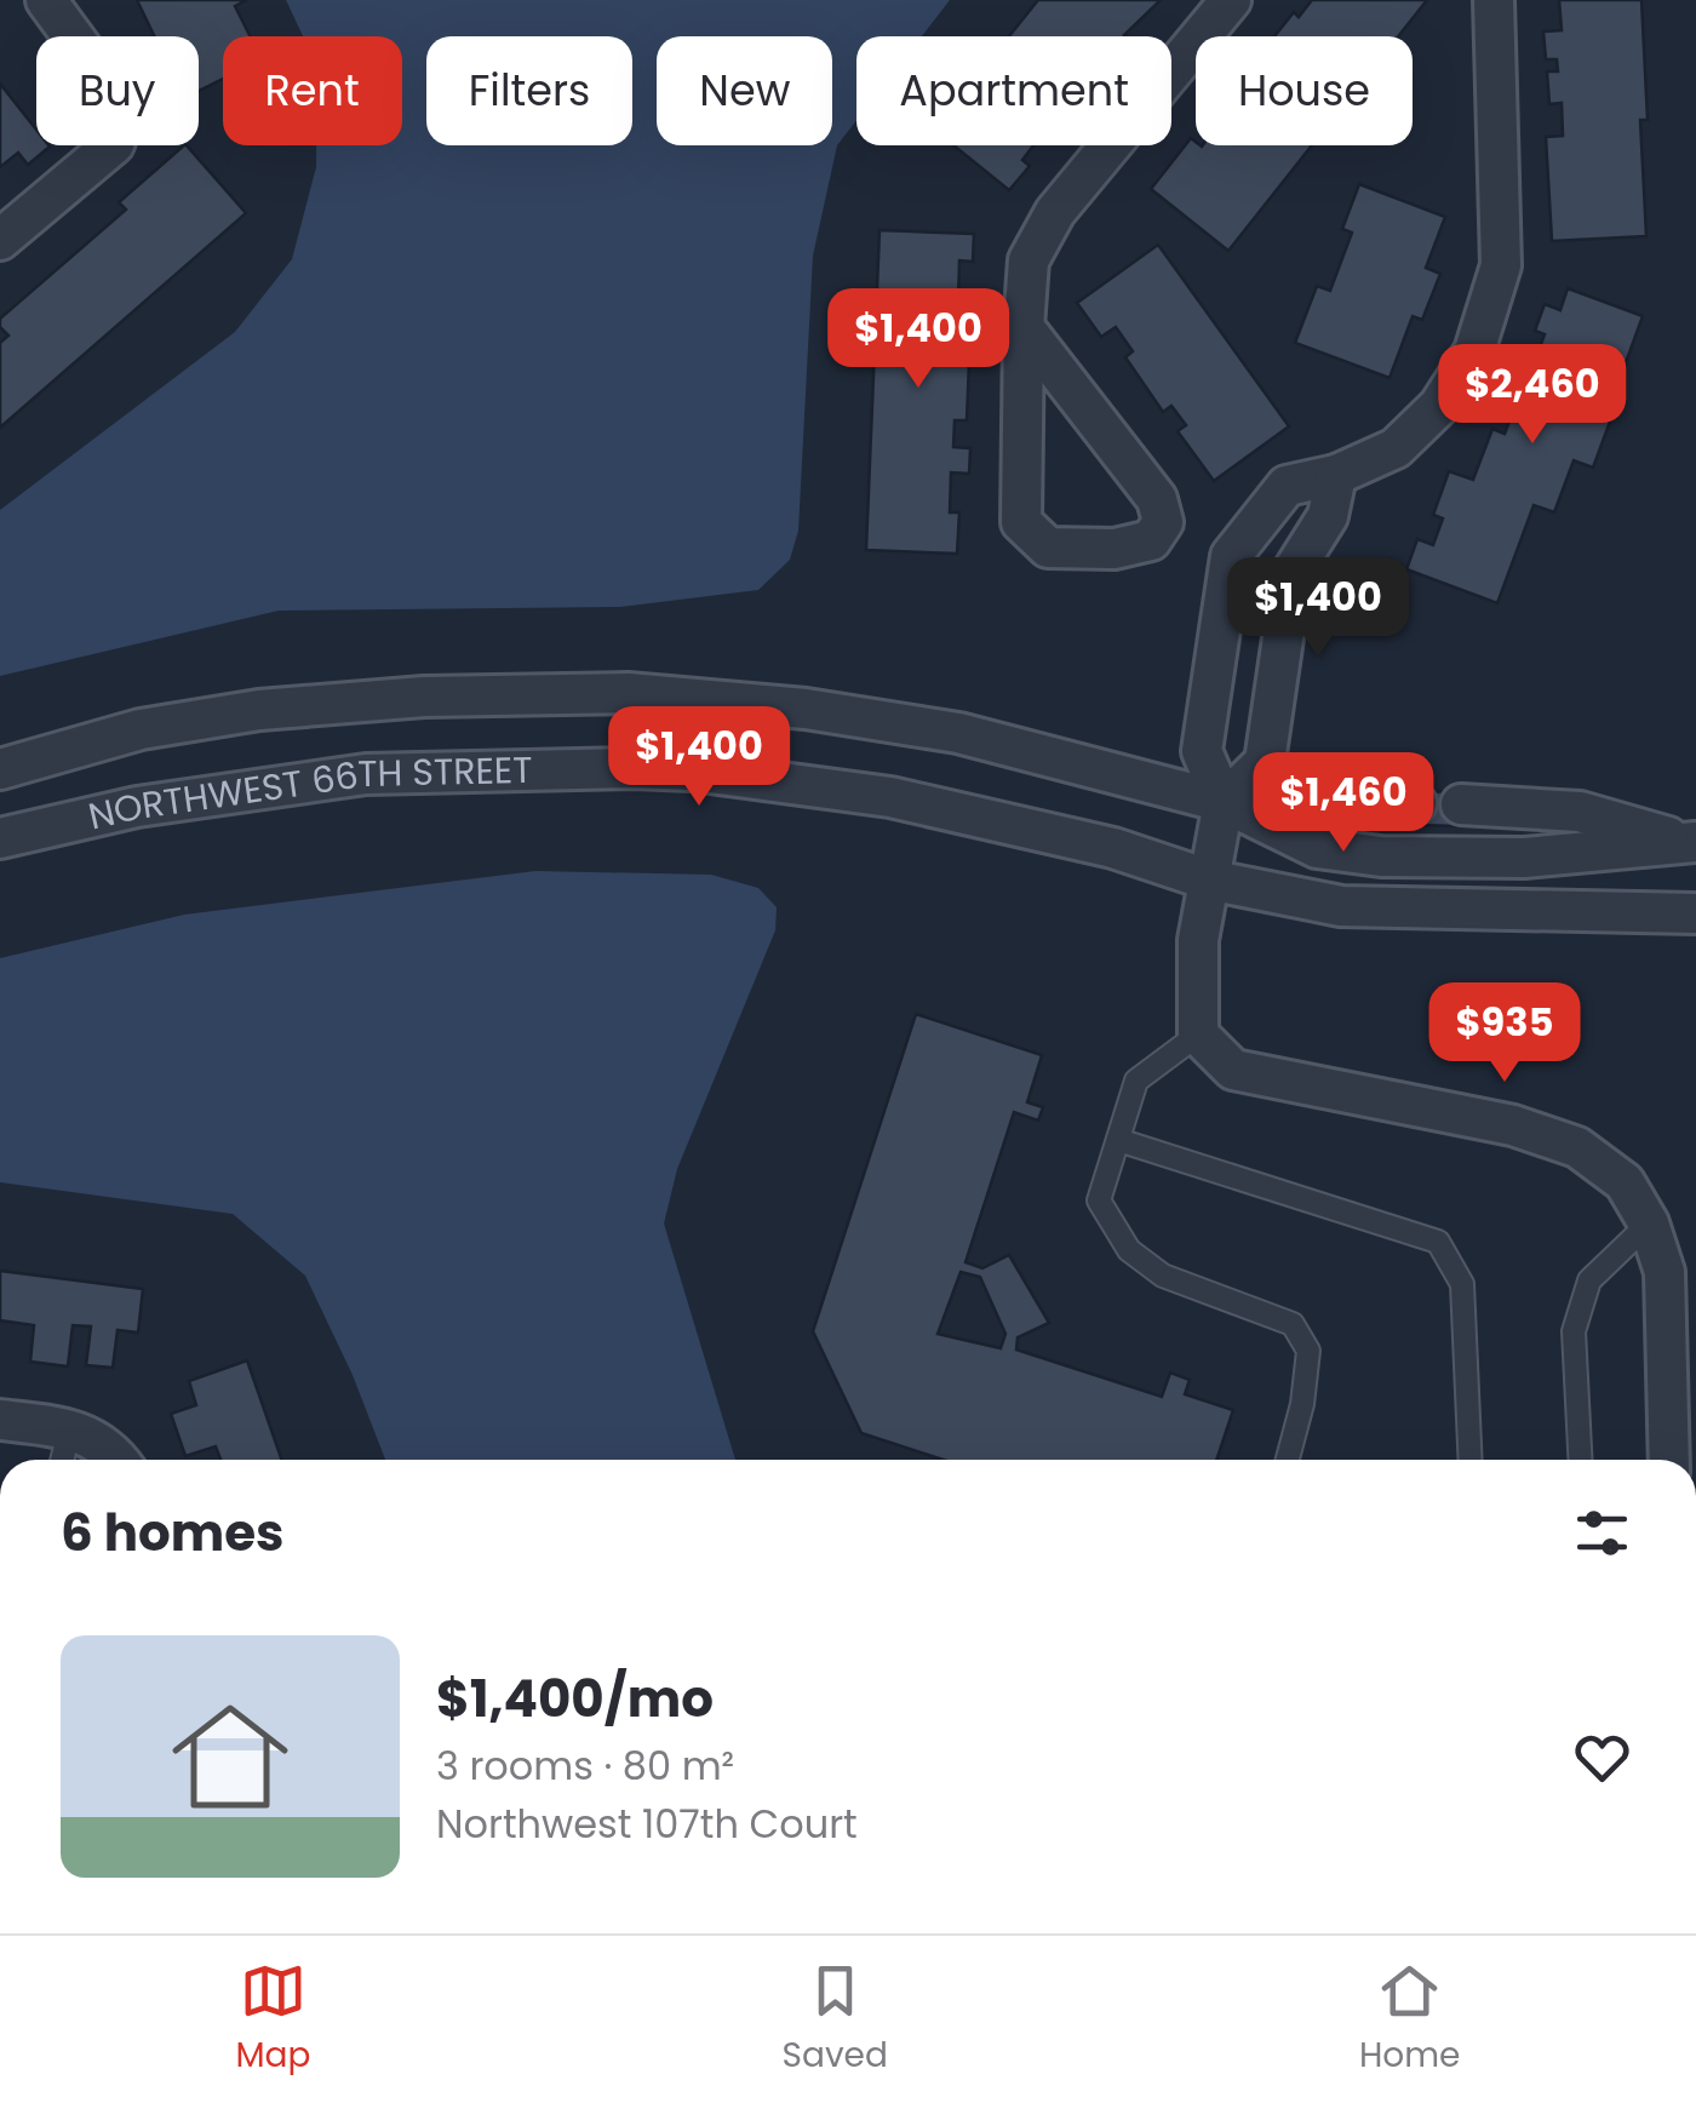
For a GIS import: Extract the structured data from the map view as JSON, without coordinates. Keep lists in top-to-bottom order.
{
  "streets": {
    "street": ["NORTHWEST 66TH STREET"]
  },
  "page": {
    "chip": [
      "Buy",
      "Rent",
      "Filters",
      "New",
      "Apartment",
      "House"
    ],
    "price": [
      "$1,400",
      "$2,460",
      "$1,400",
      "$1,400",
      "$1,460",
      "$935"
    ],
    "heading": "6 homes",
    "list": [
      {
        "name": "$1,400/mo",
        "note": "3 rooms · 80 m² · Northwest 107th Court"
      }
    ],
    "tabs": ["Map", "Saved", "Home"]
  }
}
